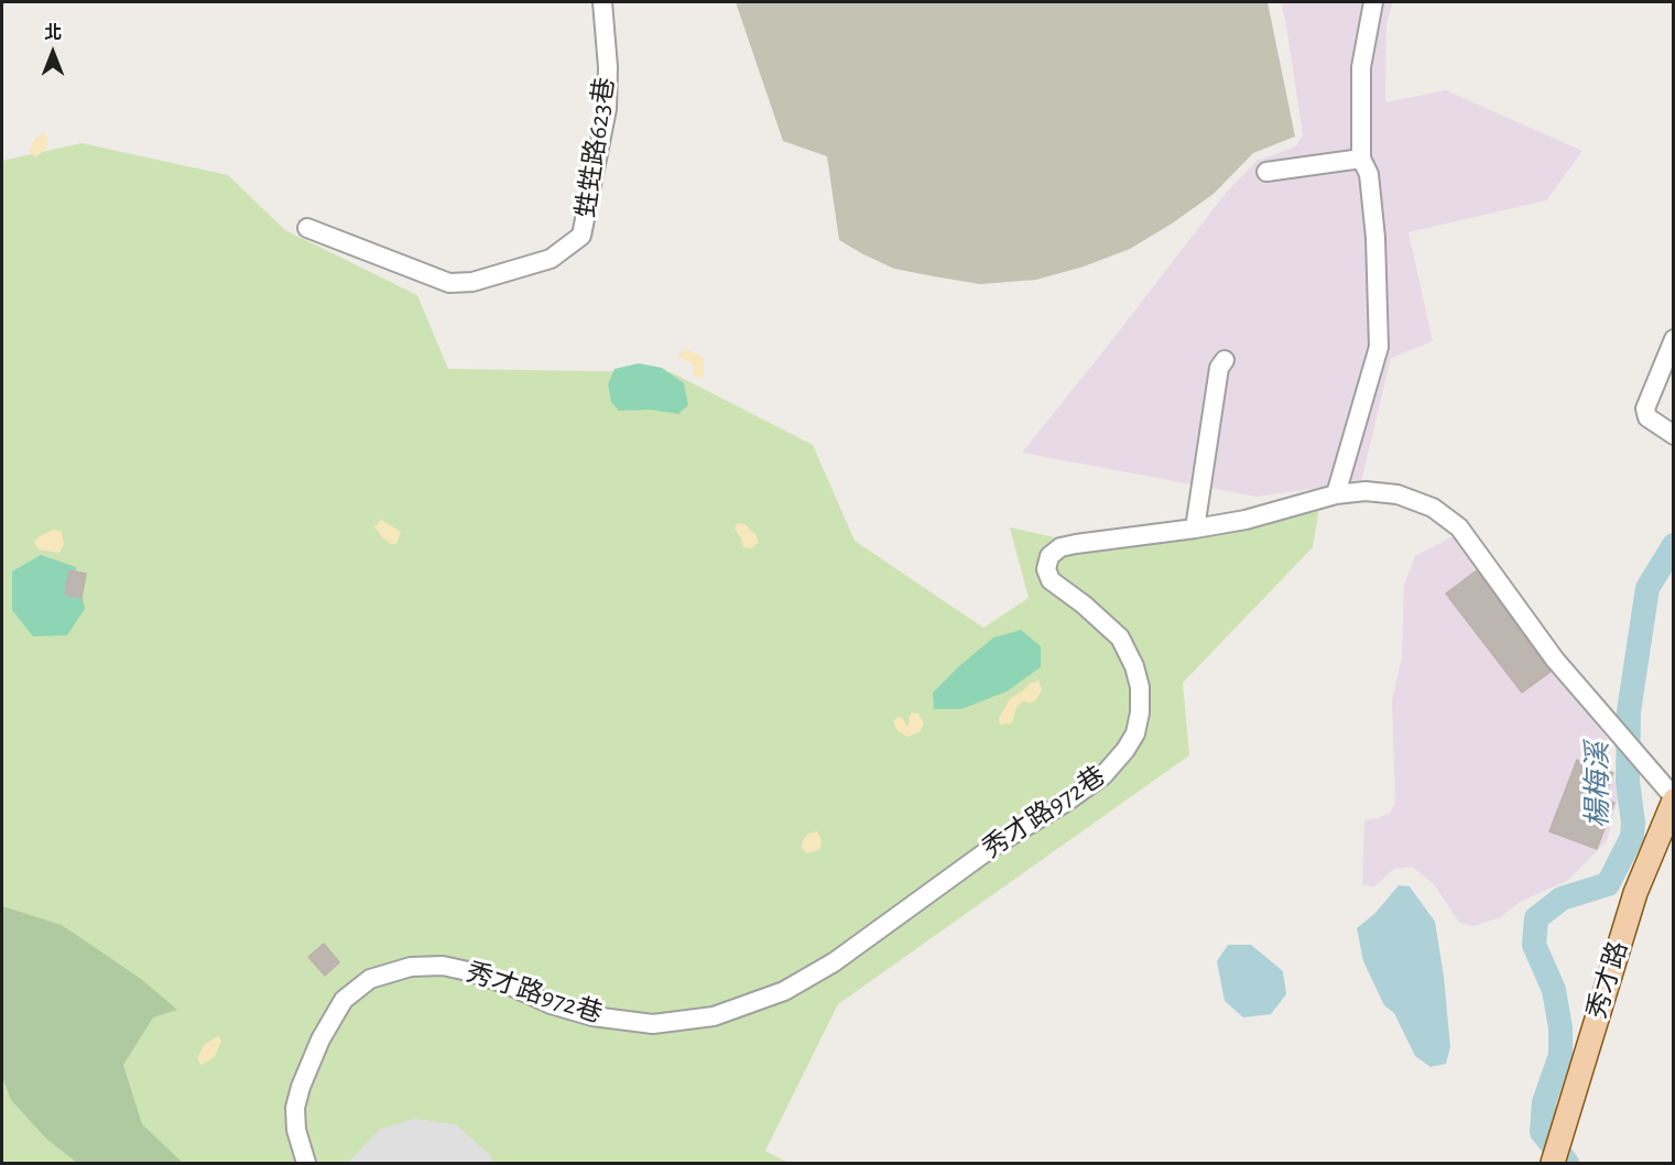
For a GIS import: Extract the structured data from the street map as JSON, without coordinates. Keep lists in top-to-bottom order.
{
  "streets": {
    "main road": ["秀才路"],
    "street": ["甡甡路623巷", "秀才路972巷"]
  },
  "crossings": [
    ["秀才路972巷", "秀才路"]
  ],
  "water": ["楊梅溪"],
  "north": "top"
}
